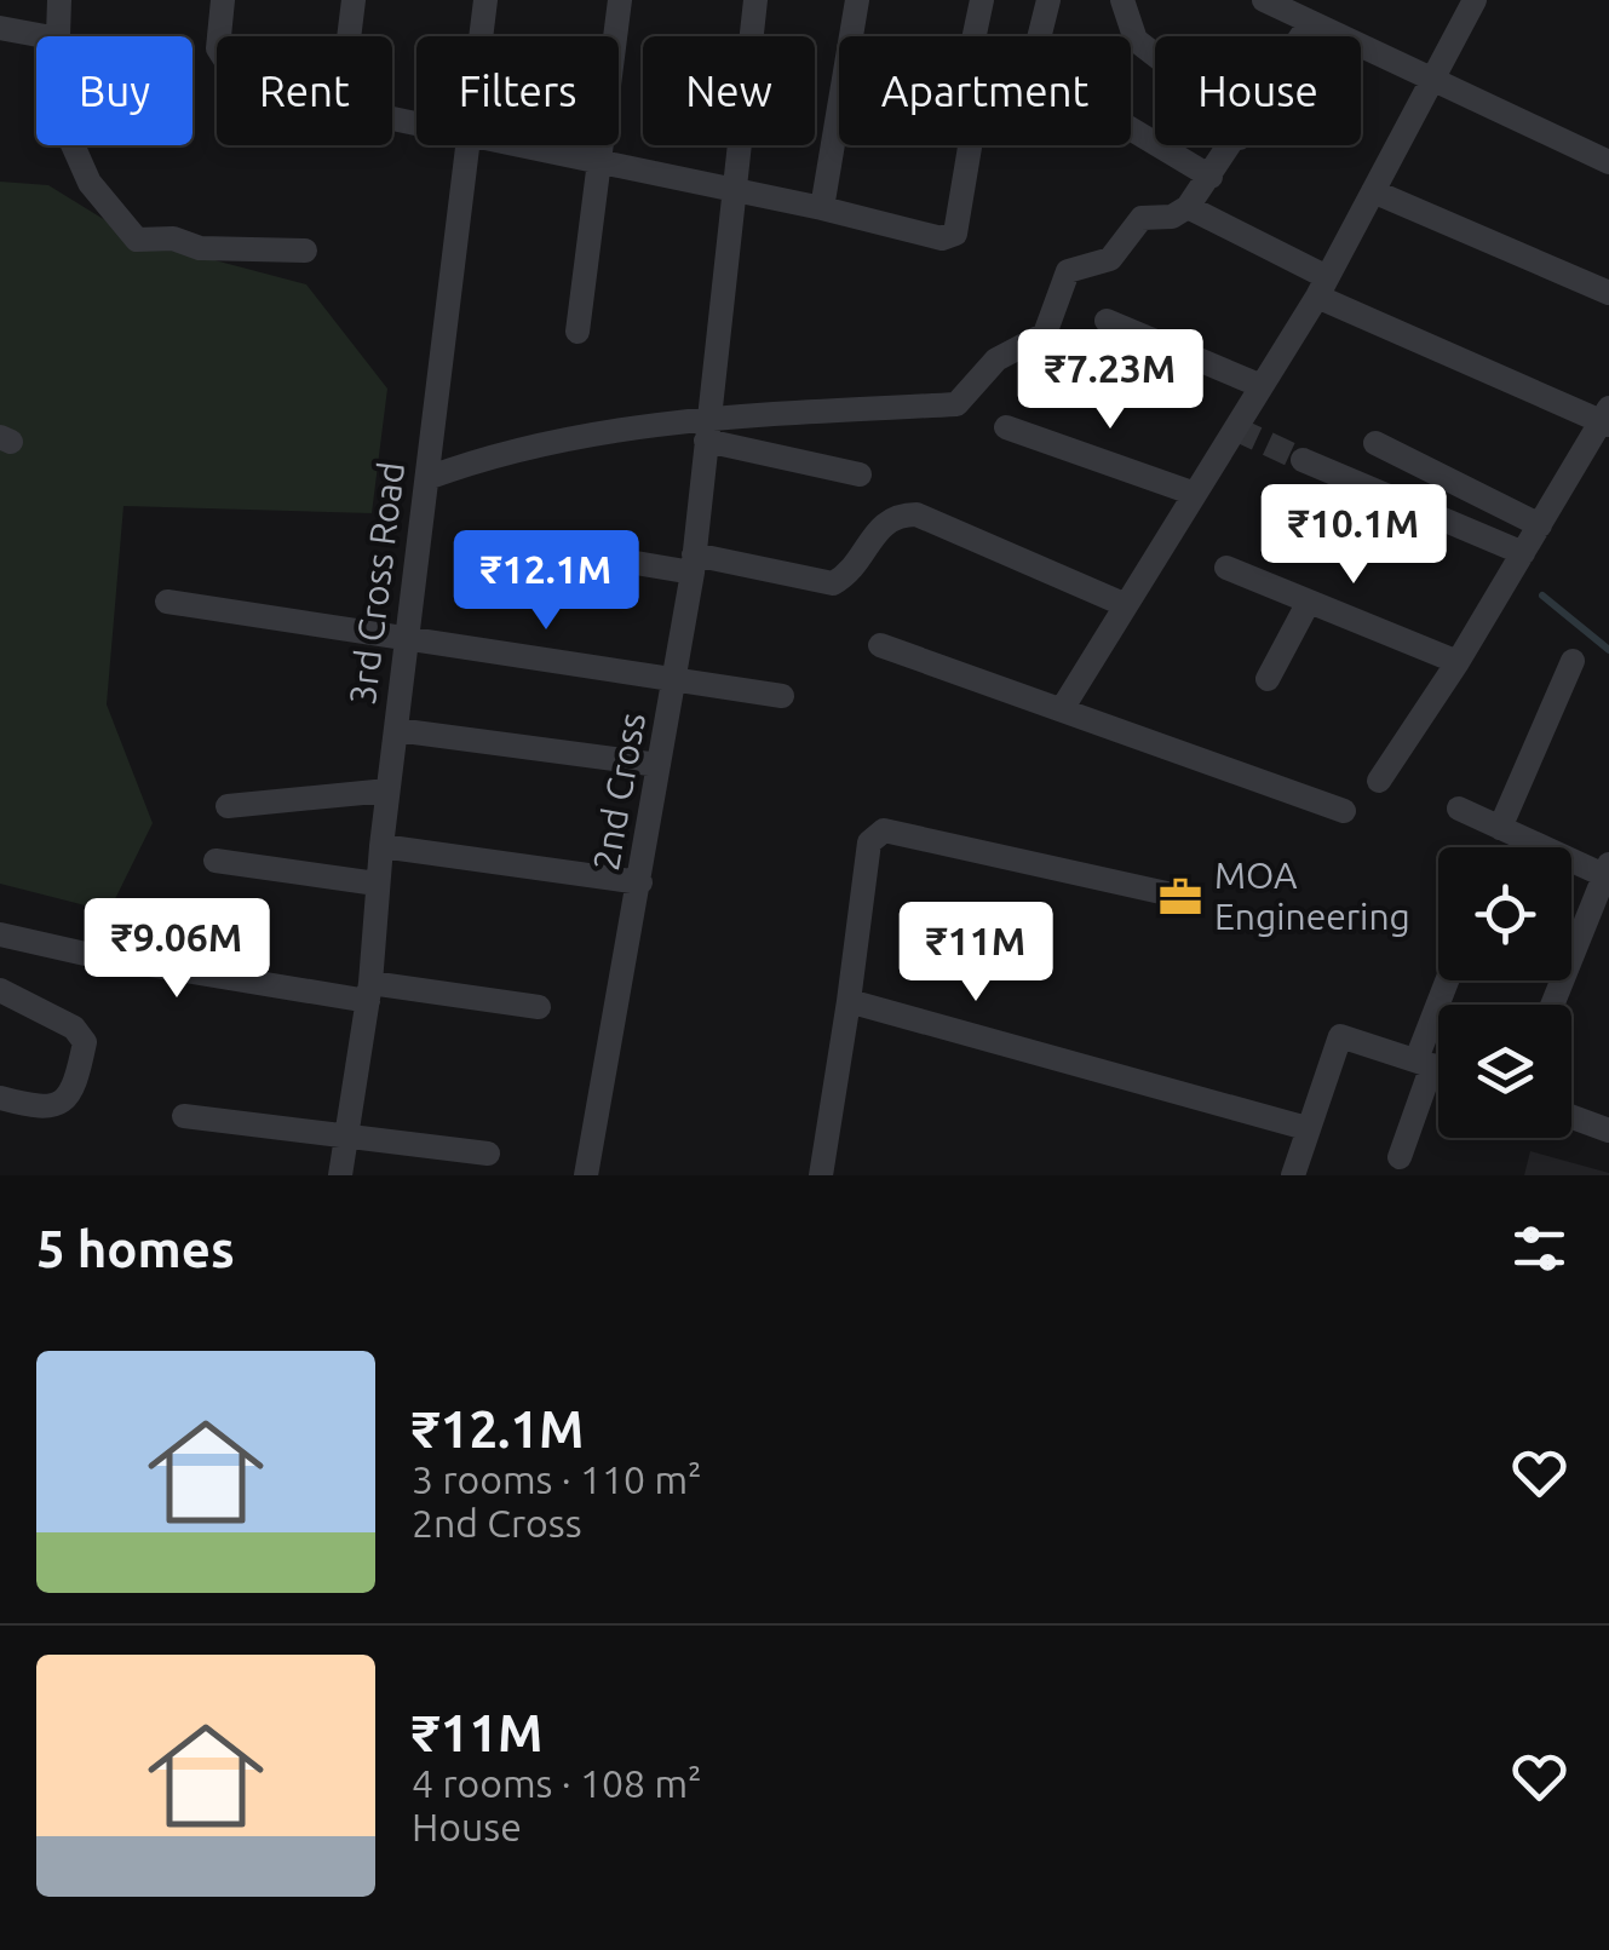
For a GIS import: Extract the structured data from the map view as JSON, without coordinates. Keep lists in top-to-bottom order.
{
  "streets": {
    "street": ["3rd Cross Road", "2nd Cross"]
  },
  "places": {
    "office": ["MOA Engineering"]
  },
  "page": {
    "chip": [
      "Buy",
      "Rent",
      "Filters",
      "New",
      "Apartment",
      "House"
    ],
    "price": [
      "₹7.23M",
      "₹10.1M",
      "₹12.1M",
      "₹9.06M",
      "₹11M"
    ],
    "heading": "5 homes",
    "list": [
      {
        "name": "₹12.1M",
        "note": "3 rooms · 110 m² · 2nd Cross"
      },
      {
        "name": "₹11M",
        "note": "4 rooms · 108 m² · House"
      }
    ]
  }
}
